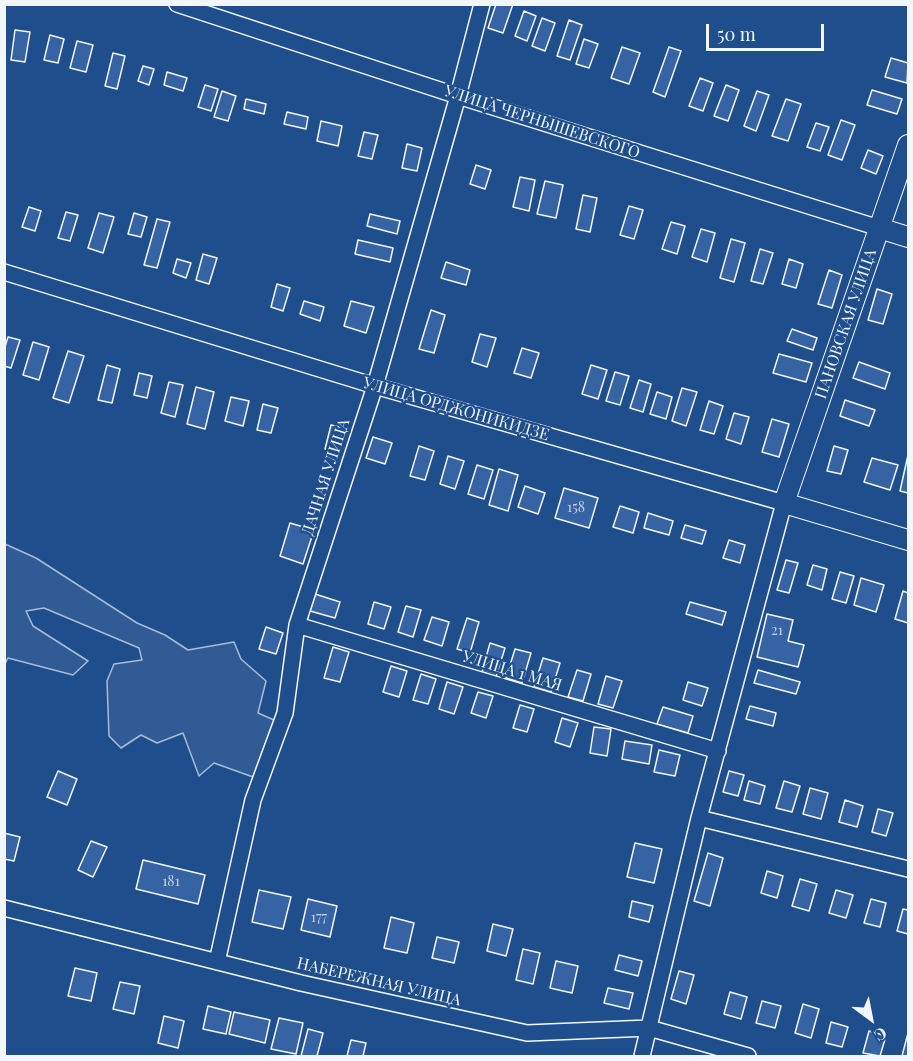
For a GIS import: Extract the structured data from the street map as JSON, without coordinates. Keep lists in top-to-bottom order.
{
  "streets": {
    "main road": ["УЛИЦА ЧЕРНЫШЕВСКОГО", "ПАНОВСКАЯ УЛИЦА", "УЛИЦА ОРДЖОНИКИДЗЕ"],
    "street": ["ДАЧНАЯ УЛИЦА", "УЛИЦА 1 МАЯ", "НАБЕРЕЖНАЯ УЛИЦА"]
  },
  "crossings": [
    ["УЛИЦА ЧЕРНЫШЕВСКОГО", "ПАНОВСКАЯ УЛИЦА"],
    ["УЛИЦА ЧЕРНЫШЕВСКОГО", "ДАЧНАЯ УЛИЦА"],
    ["ПАНОВСКАЯ УЛИЦА", "УЛИЦА ОРДЖОНИКИДЗЕ"],
    ["УЛИЦА ОРДЖОНИКИДЗЕ", "ДАЧНАЯ УЛИЦА"],
    ["ДАЧНАЯ УЛИЦА", "УЛИЦА 1 МАЯ"],
    ["ДАЧНАЯ УЛИЦА", "НАБЕРЕЖНАЯ УЛИЦА"]
  ],
  "house_numbers": [
    "158",
    "21",
    "181",
    "177"
  ],
  "scale_bar": "50 m",
  "north": "bottom right"
}
